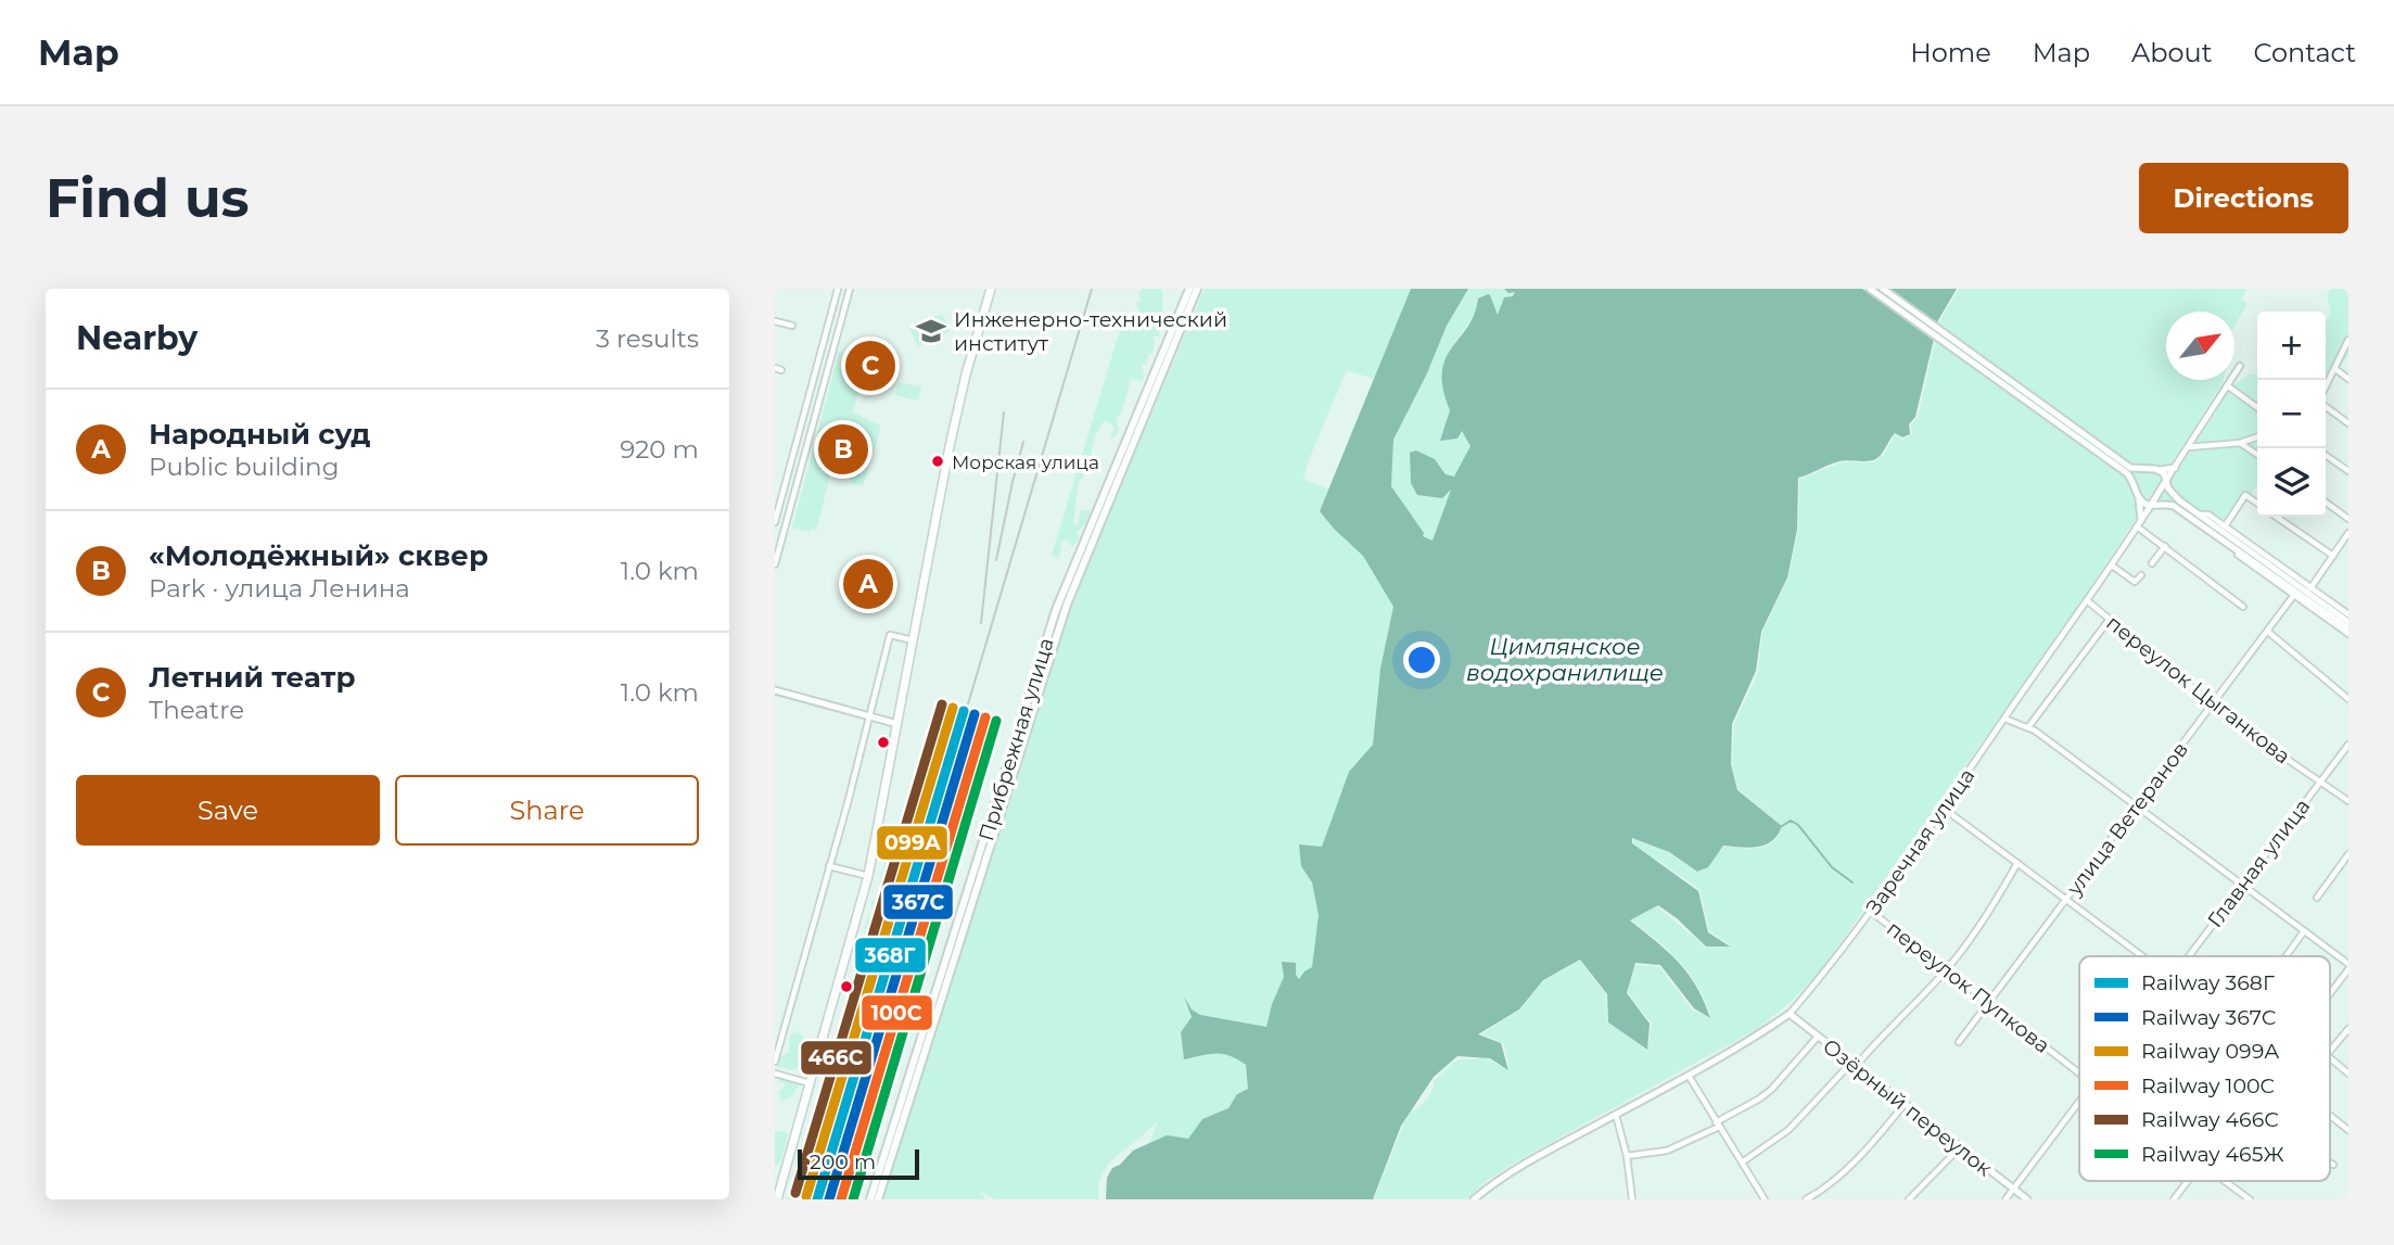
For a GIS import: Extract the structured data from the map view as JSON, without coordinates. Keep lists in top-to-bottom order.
{
  "streets": {
    "main road": ["Прибрежная улица"],
    "street": [
      "переулок Цыганкова",
      "улица Ветеранов",
      "Заречная улица",
      "Главная улица",
      "переулок Пупкова",
      "Озёрный переулок"
    ]
  },
  "crossings": [
    ["переулок Цыганкова", "улица Ветеранов"],
    ["переулок Цыганкова", "Заречная улица"],
    ["переулок Цыганкова", "Главная улица"],
    ["улица Ветеранов", "переулок Пупкова"],
    ["Заречная улица", "переулок Пупкова"],
    ["Заречная улица", "Озёрный переулок"],
    ["Главная улица", "Озёрный переулок"]
  ],
  "water": ["Цимлянское водохранилище"],
  "places": {
    "school or university": ["Инженерно-технический институт"],
    "other": ["Морская улица"]
  },
  "lines": [
    "rail line 466С",
    "rail line 099А",
    "rail line 368Г",
    "rail line 367С",
    "rail line 100C",
    "rail line 465Ж"
  ],
  "legend": [
    "Railway 368Г",
    "Railway 367С",
    "Railway 099А",
    "Railway 100C",
    "Railway 466С",
    "Railway 465Ж"
  ],
  "scale_bar": "200 m",
  "north": "top right",
  "page": {
    "header": "Map",
    "nav": [
      "Home",
      "Map",
      "About",
      "Contact"
    ],
    "buttons": [
      "Directions",
      ["Save", "Share"]
    ],
    "title": "Find us",
    "heading": ["Nearby", "3 results"],
    "map_buttons": ["+", "−"],
    "pins": ["C", "B", "A"],
    "list": [
      {
        "mark": "A",
        "name": "Народный суд",
        "note": "Public building",
        "value": "920 m"
      },
      {
        "mark": "B",
        "name": "«Молодёжный» сквер",
        "note": "Park · улица Ленина",
        "value": "1.0 km"
      },
      {
        "mark": "C",
        "name": "Летний театр",
        "note": "Theatre",
        "value": "1.0 km"
      }
    ],
    "scale": "200 m"
  }
}
